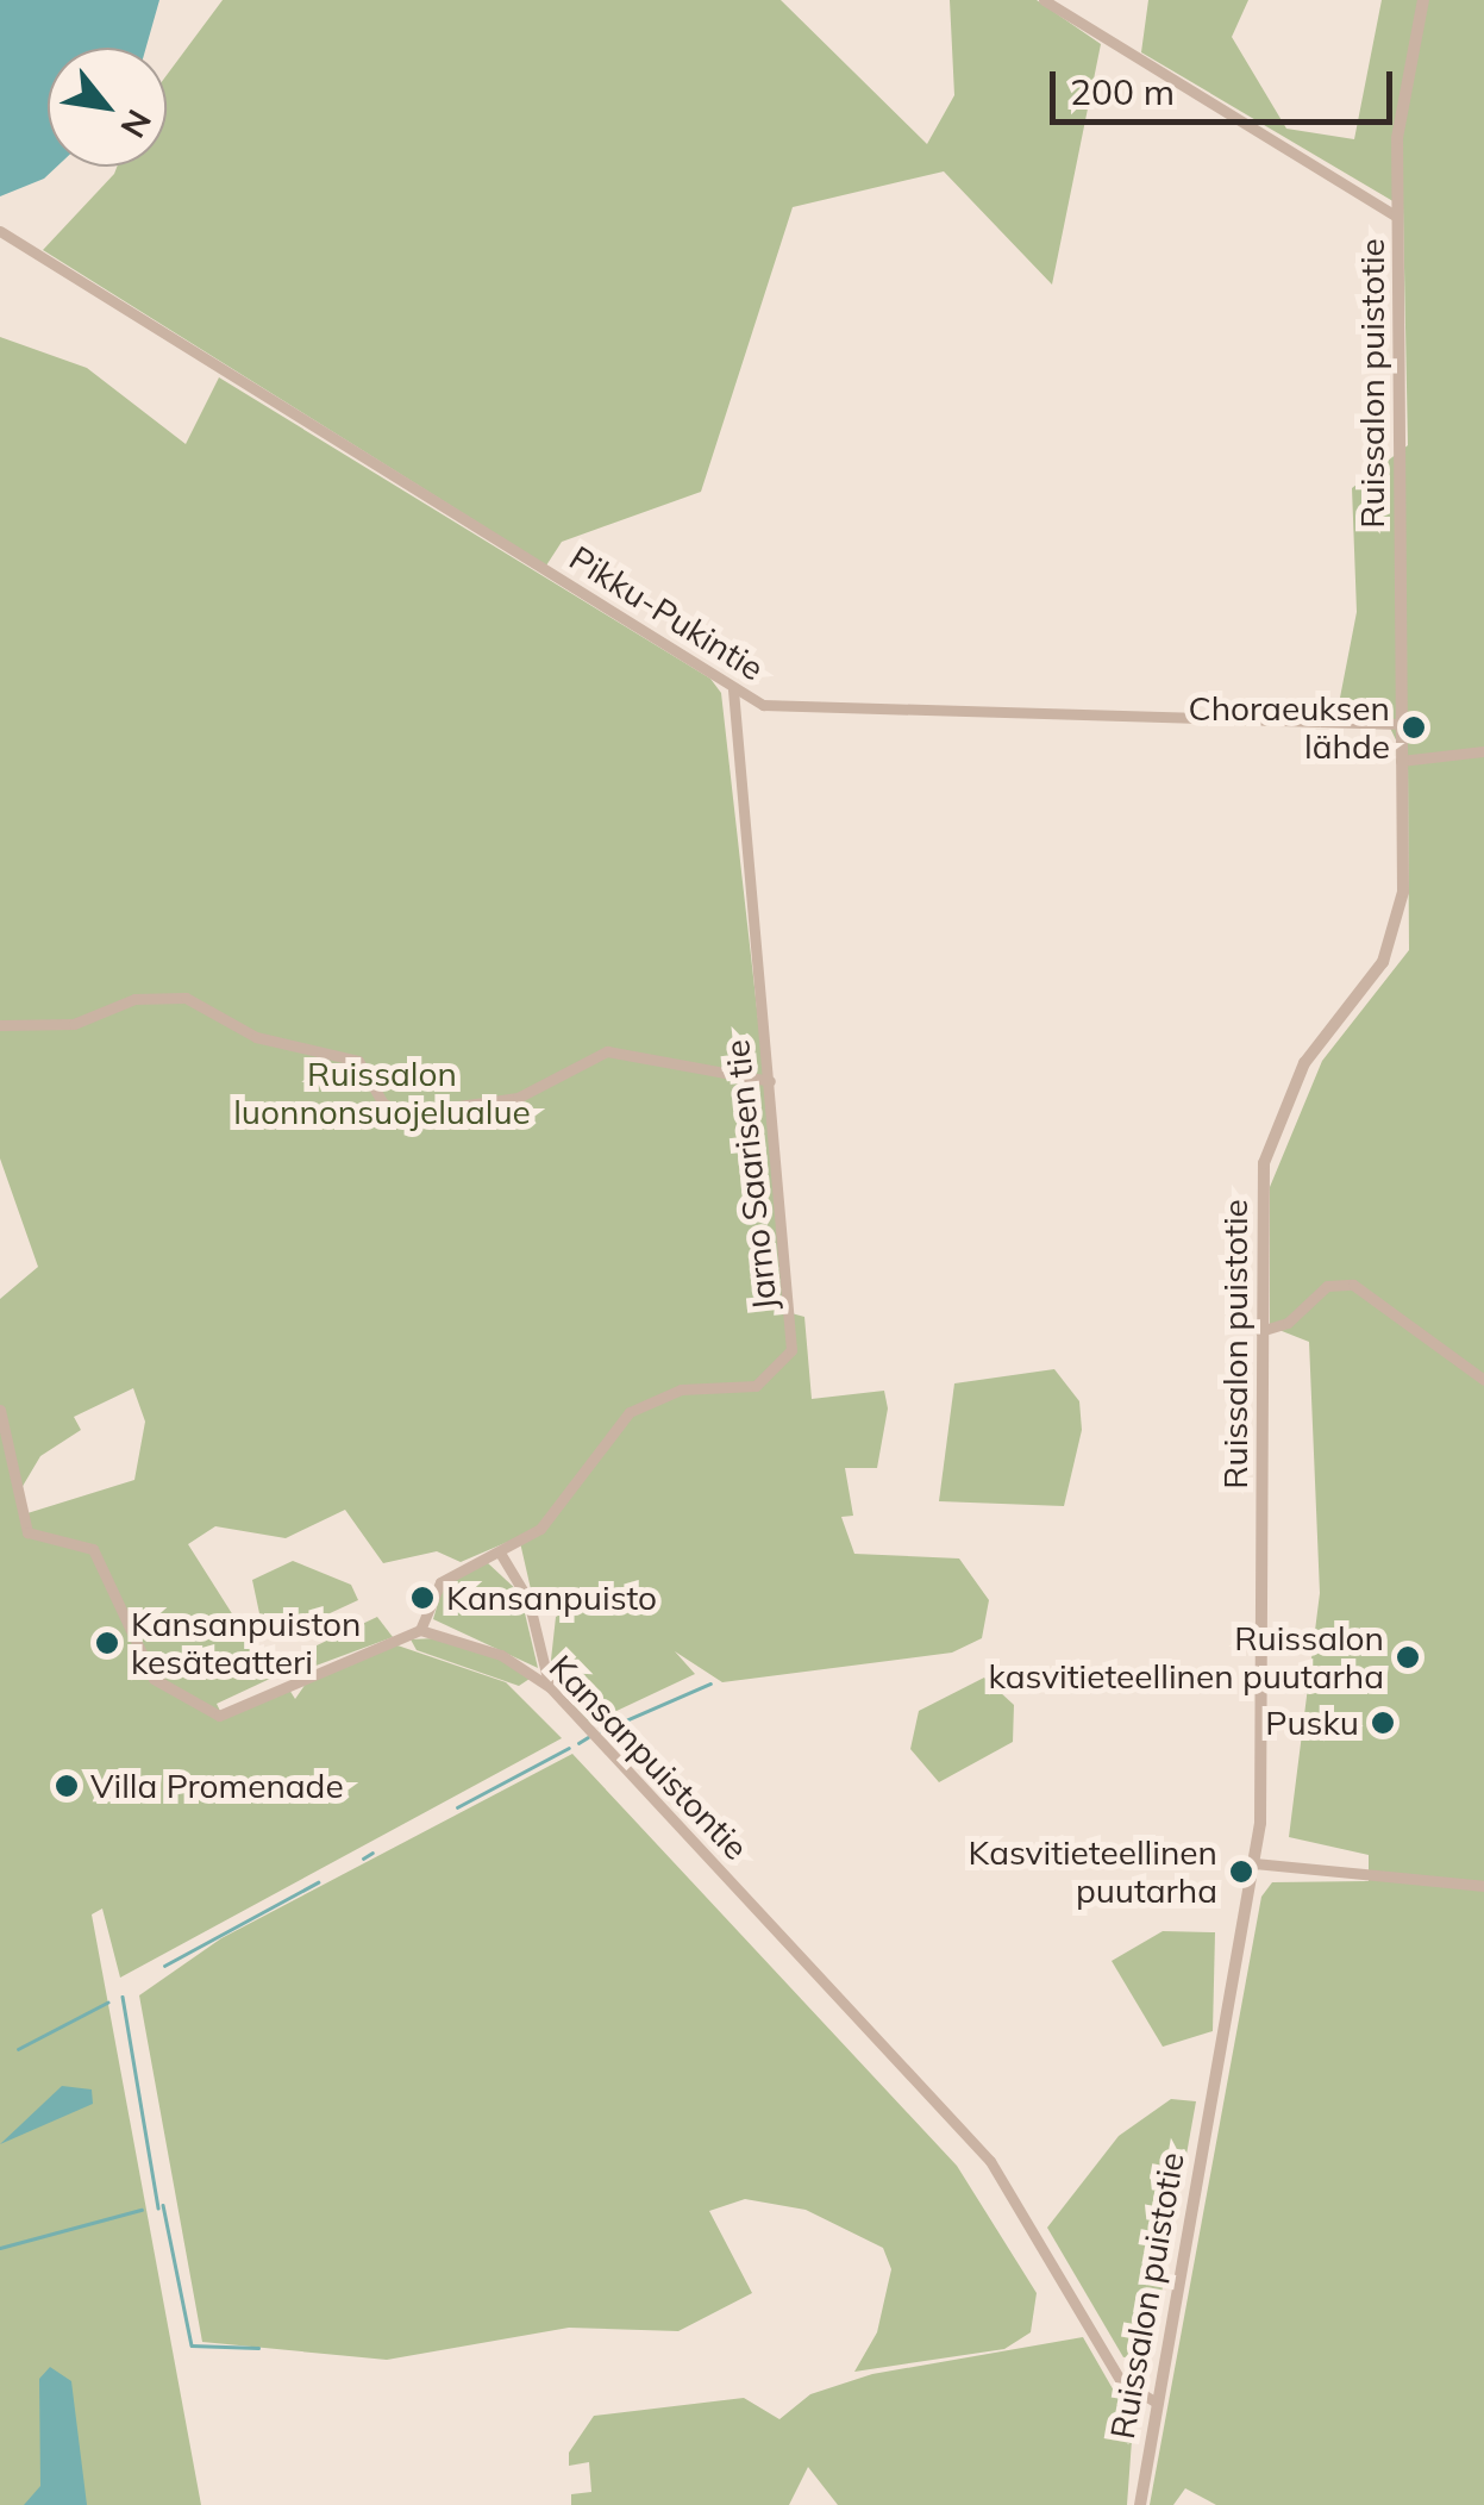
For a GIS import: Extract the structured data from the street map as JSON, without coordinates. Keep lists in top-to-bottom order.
{
  "streets": {
    "street": [
      "Ruissalon puistotie",
      "Pikku-Pukintie",
      "Jarno Saarisen tie",
      "Kansanpuistontie"
    ]
  },
  "crossings": [
    ["Ruissalon puistotie", "Pikku-Pukintie"],
    ["Ruissalon puistotie", "Kansanpuistontie"],
    ["Pikku-Pukintie", "Jarno Saarisen tie"],
    ["Jarno Saarisen tie", "Kansanpuistontie"]
  ],
  "parks": ["Ruissalon luonnonsuojelualue"],
  "places": [
    "Choraeuksen lähde",
    "Kansanpuisto",
    "Kansanpuiston kesäteatteri",
    "Ruissalon kasvitieteellinen puutarha",
    "Pusku",
    "Villa Promenade",
    "Kasvitieteellinen puutarha"
  ],
  "scale_bar": "200 m",
  "north": "bottom right"
}
